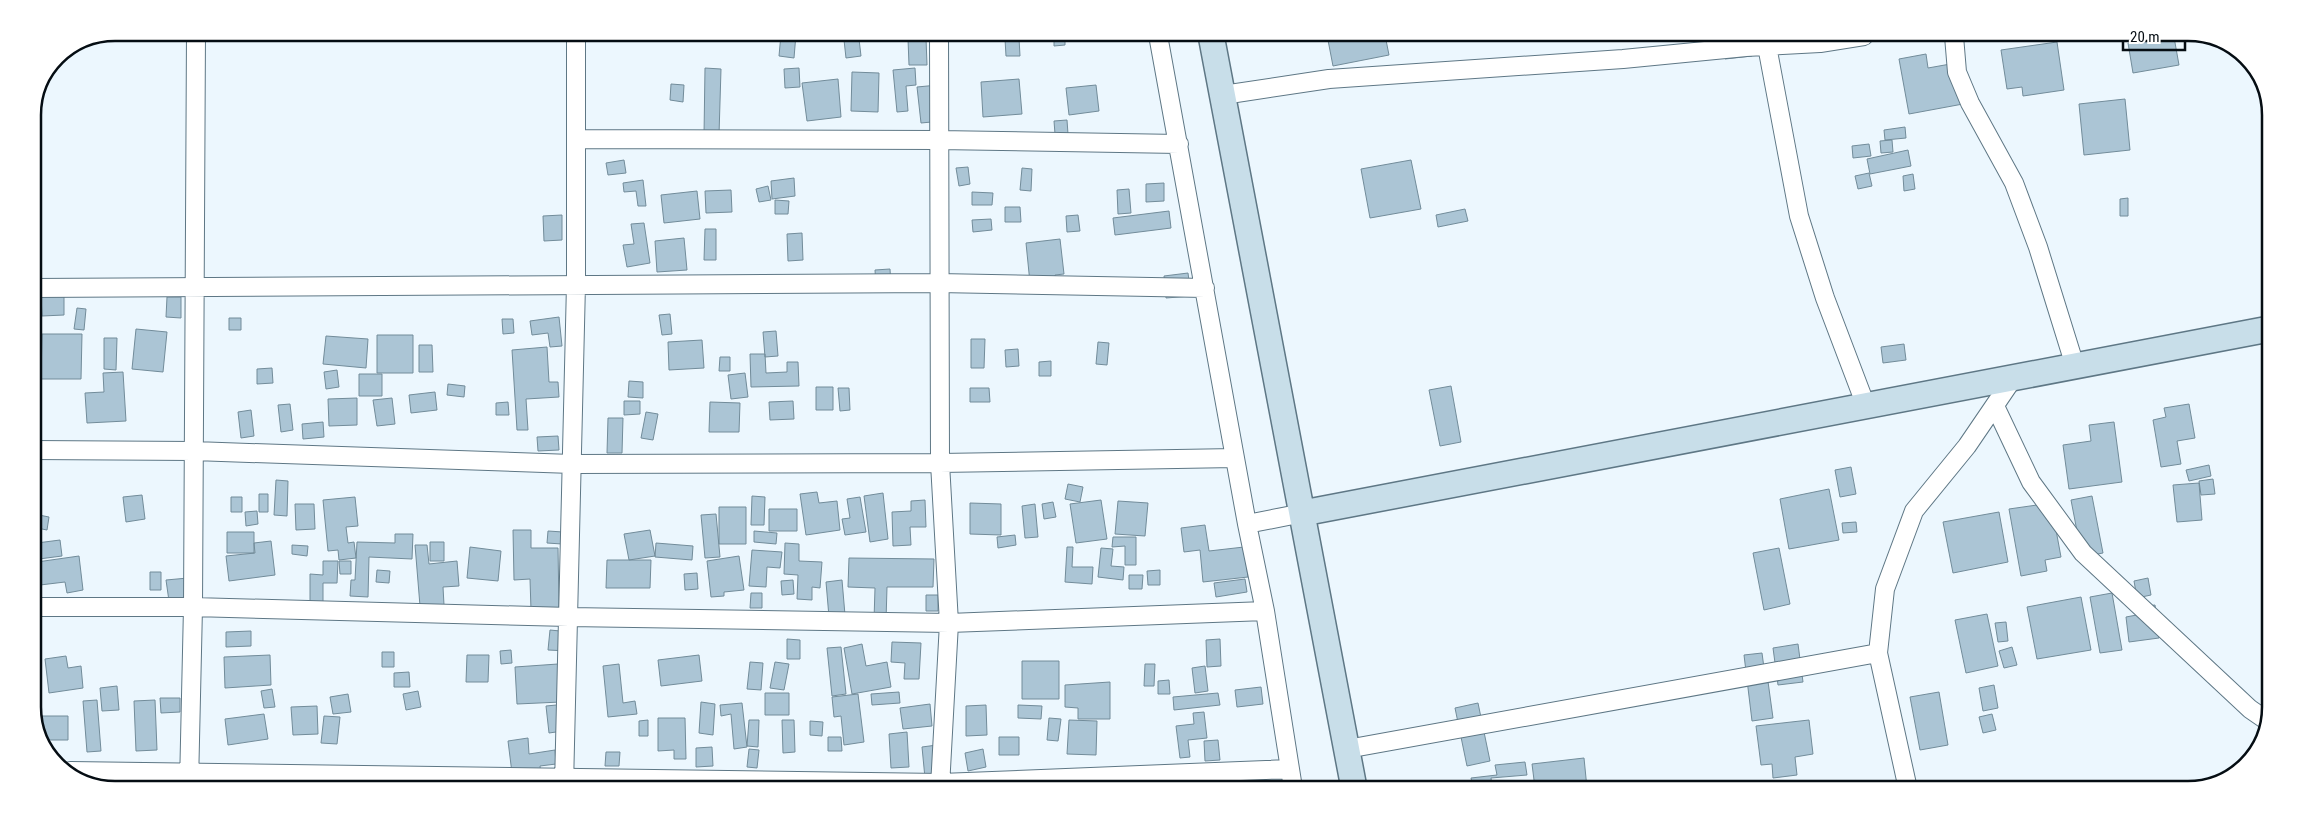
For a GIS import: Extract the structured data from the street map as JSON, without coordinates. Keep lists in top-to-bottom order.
{
  "scale_bar": "20 m"
}
